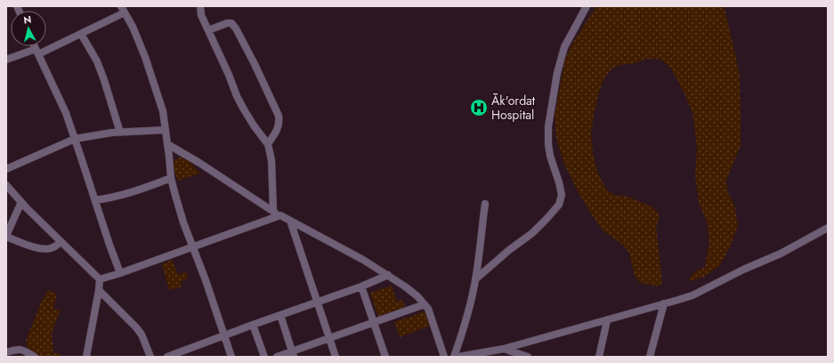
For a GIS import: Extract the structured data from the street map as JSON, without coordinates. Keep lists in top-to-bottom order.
{
  "places": {
    "hospital": ["Āk'ordat Hospital"]
  },
  "north": "top"
}
